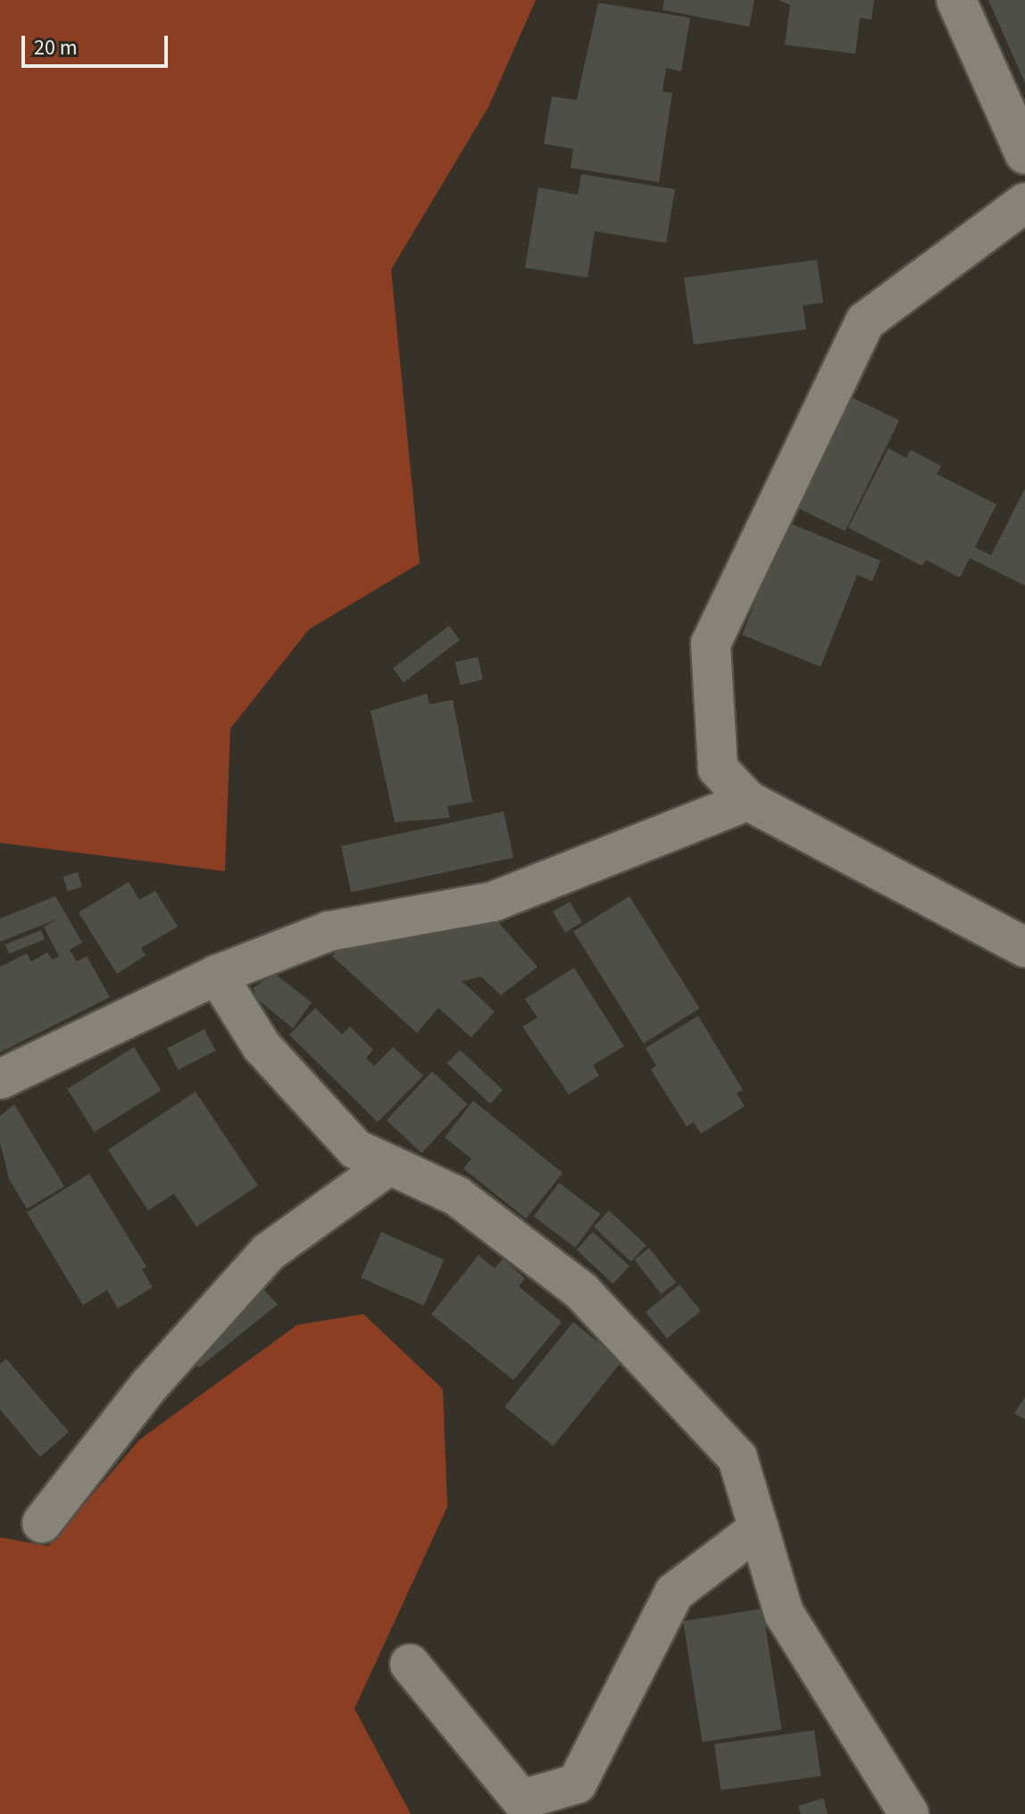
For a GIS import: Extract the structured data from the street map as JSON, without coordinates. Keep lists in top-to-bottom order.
{
  "scale_bar": "20 m"
}
